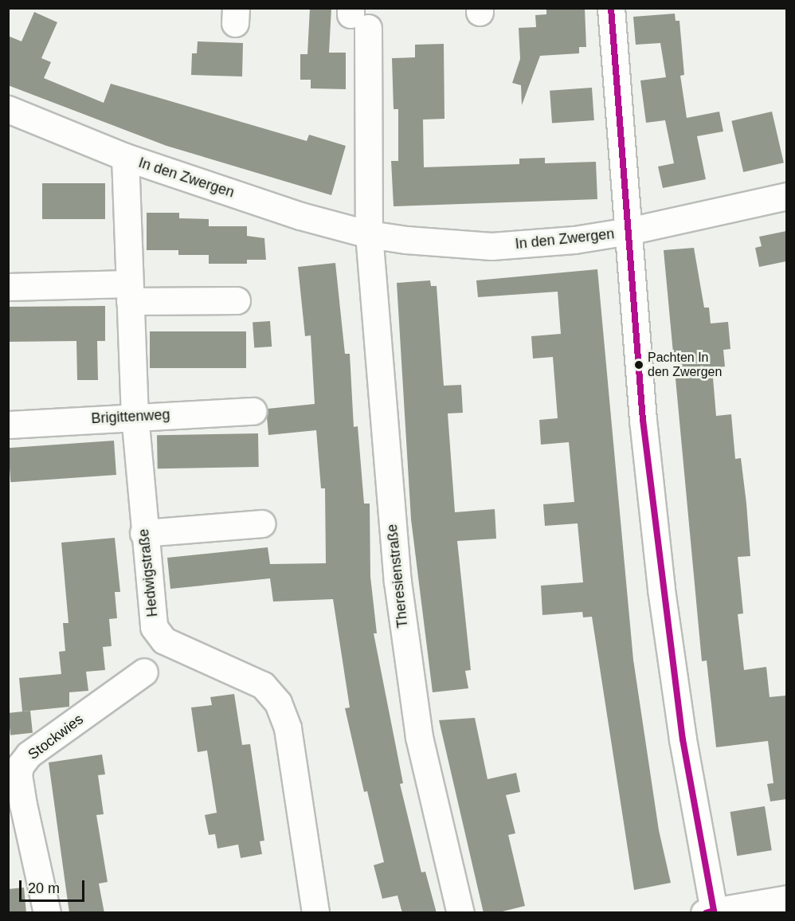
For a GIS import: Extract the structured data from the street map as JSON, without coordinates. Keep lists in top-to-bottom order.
{
  "streets": {
    "street": [
      "In den Zwergen",
      "Brigittenweg",
      "Hedwigstraße",
      "Theresienstraße",
      "Stockwies"
    ]
  },
  "crossings": [
    ["In den Zwergen", "Hedwigstraße"],
    ["In den Zwergen", "Theresienstraße"],
    ["Brigittenweg", "Hedwigstraße"]
  ],
  "places": ["Pachten In den Zwergen"],
  "scale_bar": "20 m"
}
